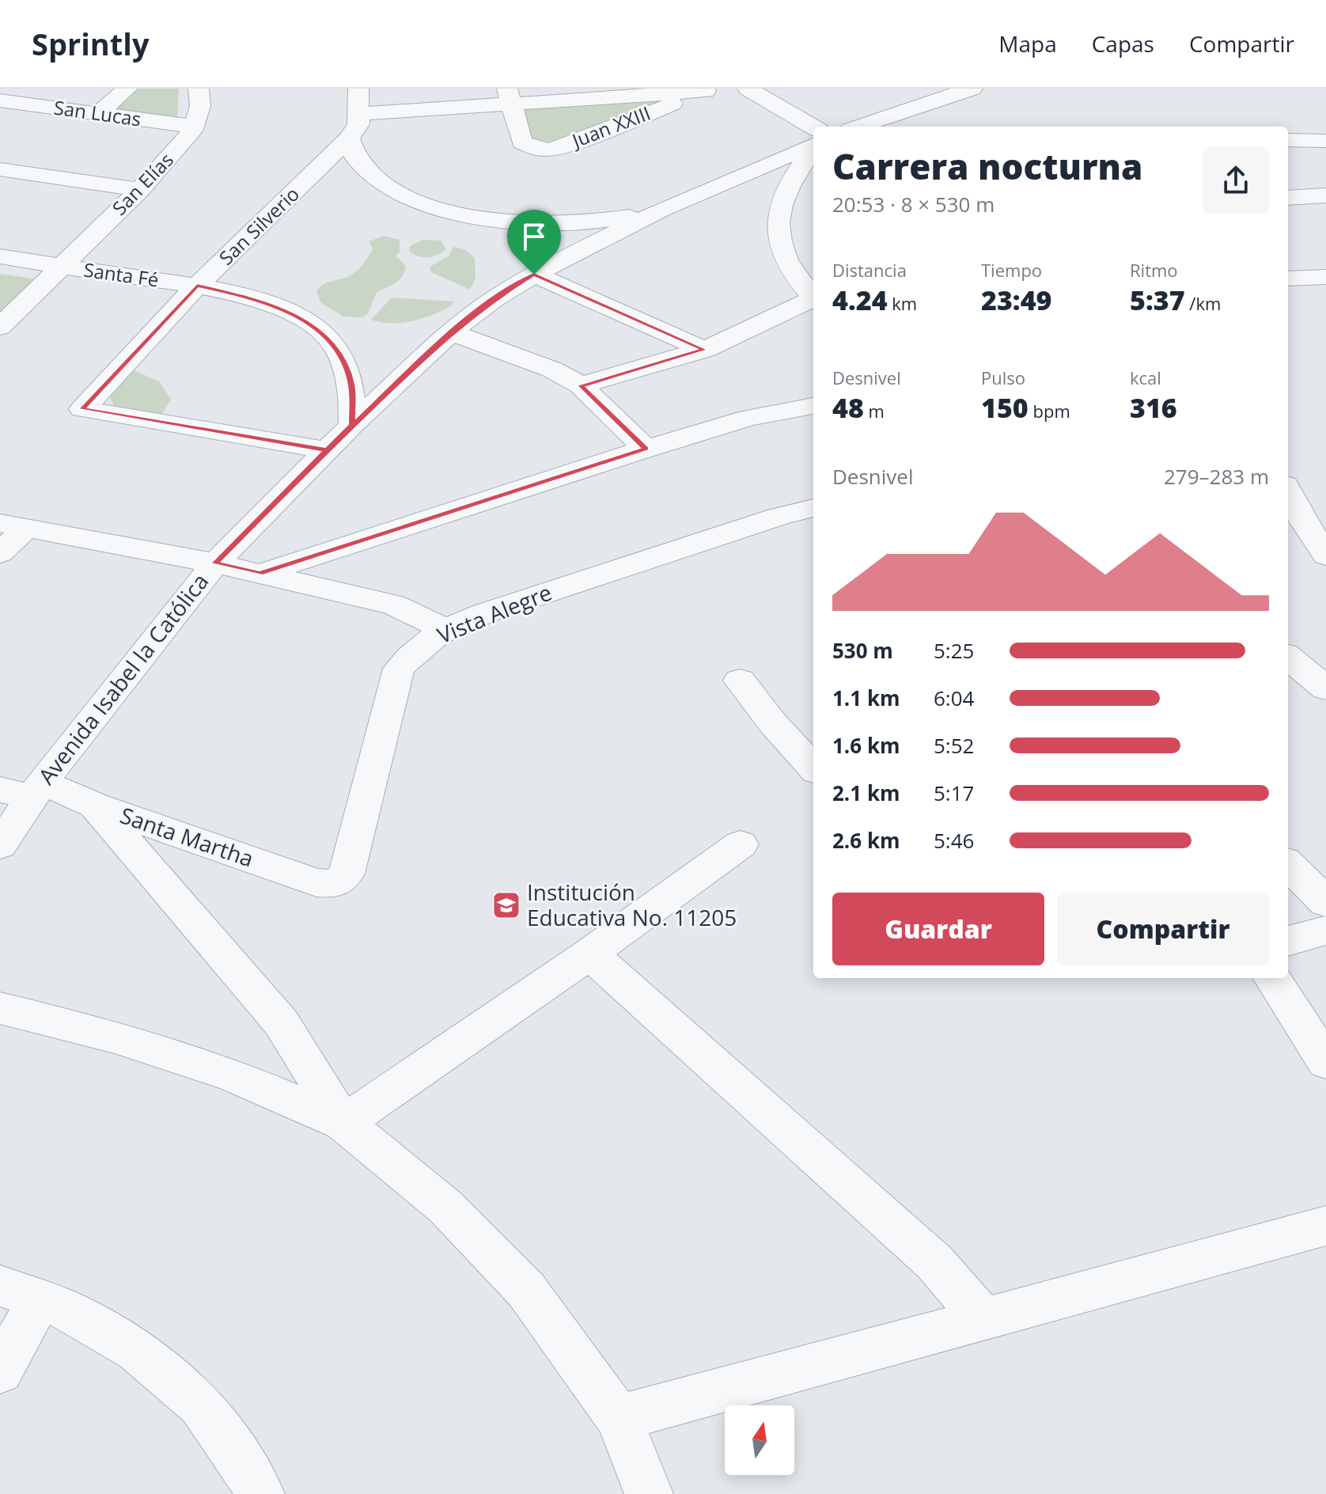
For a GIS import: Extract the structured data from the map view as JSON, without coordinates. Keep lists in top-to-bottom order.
{
  "streets": {
    "street": [
      "San Lucas",
      "Juan XXIII",
      "San Elías",
      "San Silverio",
      "Santa Fé",
      "Vista Alegre",
      "Avenida Isabel la Católica",
      "Santa Martha"
    ]
  },
  "crossings": [
    ["San Lucas", "San Elías"],
    ["San Elías", "Santa Fé"],
    ["San Silverio", "Santa Fé"],
    ["San Silverio", "Avenida Isabel la Católica"],
    ["Santa Fé", "Avenida Isabel la Católica"],
    ["Vista Alegre", "Santa Martha"],
    ["Avenida Isabel la Católica", "Santa Martha"]
  ],
  "places": {
    "school or university": ["Institución Educativa No. 11205"]
  },
  "north": "top",
  "page": {
    "header": "Sprintly",
    "nav": ["Mapa", "Capas", "Compartir"],
    "heading": ["Carrera nocturna", "20:53 · 8 × 530 m"],
    "stats": [
      ["Distancia", "4.24 km"],
      ["Tiempo", "23:49"],
      ["Ritmo", "5:37 /km"],
      ["Desnivel", "48 m"],
      ["Pulso", "150 bpm"],
      ["kcal", "316"]
    ],
    "chart": ["Desnivel", "279–283 m"],
    "list": [
      {
        "name": "530 m",
        "note": "5:25"
      },
      {
        "name": "1.1 km",
        "note": "6:04"
      },
      {
        "name": "1.6 km",
        "note": "5:52"
      },
      {
        "name": "2.1 km",
        "note": "5:17"
      },
      {
        "name": "2.6 km",
        "note": "5:46"
      }
    ],
    "buttons": ["Guardar", "Compartir"]
  }
}
